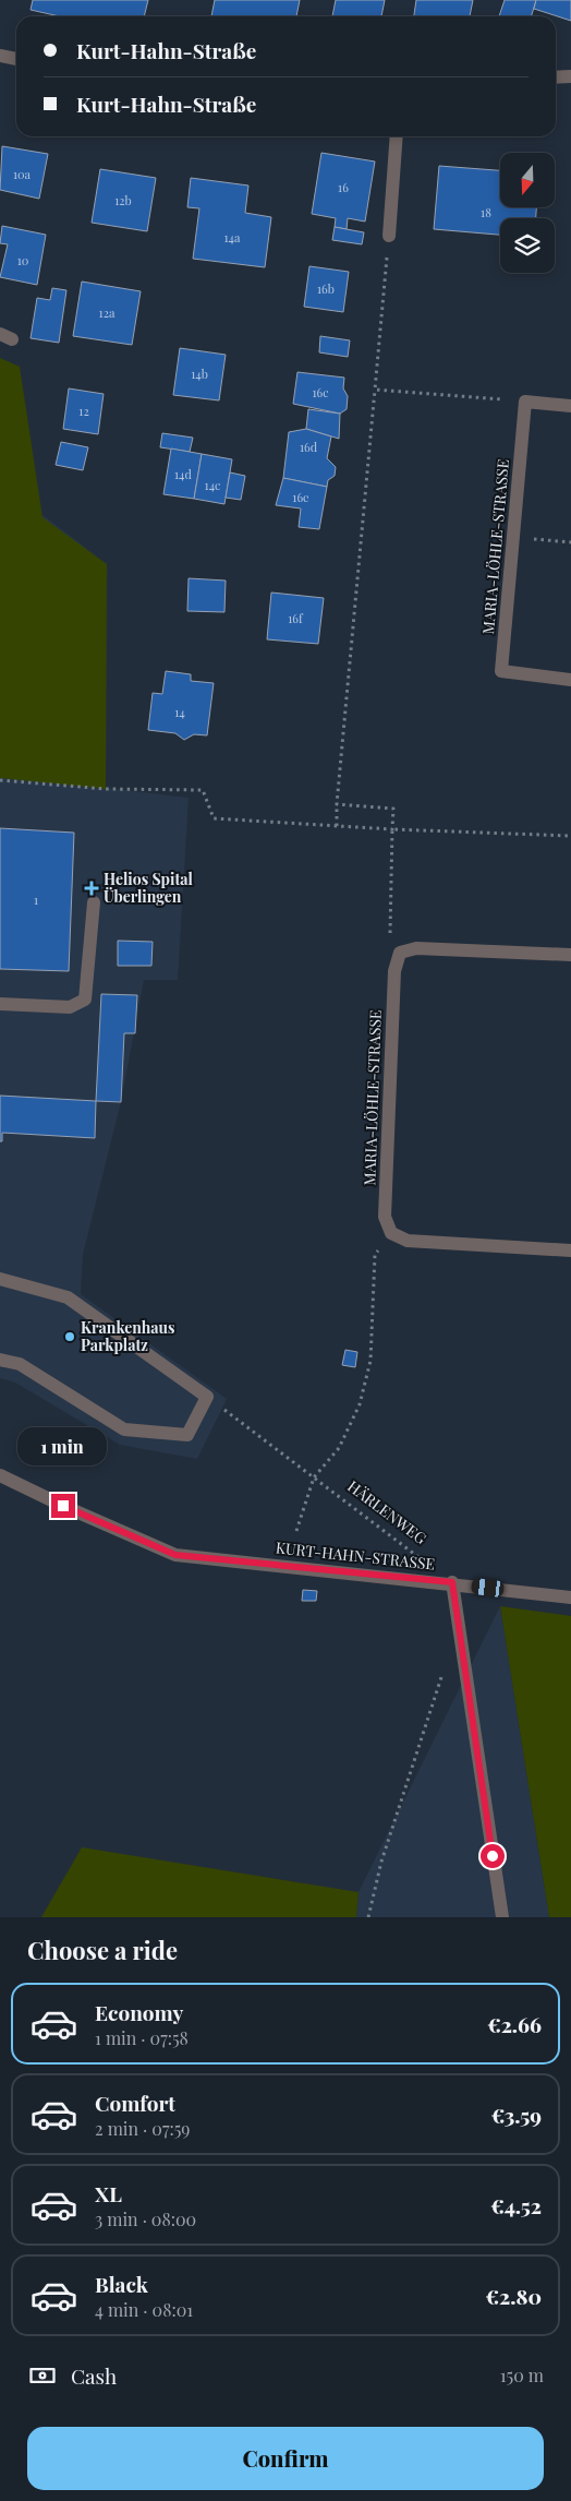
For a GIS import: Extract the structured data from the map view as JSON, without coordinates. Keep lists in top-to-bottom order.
{
  "streets": {
    "street": ["MARIA-LÖHLE-STRASSE", "KURT-HAHN-STRASSE"],
    "path": ["HÄRLENWEG"]
  },
  "places": {
    "health": ["Helios Spital Überlingen"],
    "other": ["Krankenhaus Parkplatz"]
  },
  "house_numbers": [
    "10a",
    "16",
    "12b",
    "18",
    "14a",
    "10",
    "16b",
    "12a",
    "14b",
    "16c",
    "12",
    "16d",
    "14d",
    "14c",
    "16e",
    "16f",
    "14",
    "1"
  ],
  "north": "bottom",
  "page": {
    "banner": ["Kurt-Hahn-Straße", "Kurt-Hahn-Straße"],
    "bubble": "1 min",
    "heading": "Choose a ride",
    "list": [
      {
        "name": "Economy",
        "note": "1 min · 07:58",
        "value": "€2.66"
      },
      {
        "name": "Comfort",
        "note": "2 min · 07:59",
        "value": "€3.59"
      },
      {
        "name": "XL",
        "note": "3 min · 08:00",
        "value": "€4.52"
      },
      {
        "name": "Black",
        "note": "4 min · 08:01",
        "value": "€2.80"
      }
    ],
    "pay": ["Cash", "150 m"],
    "buttons": "Confirm"
  }
}
